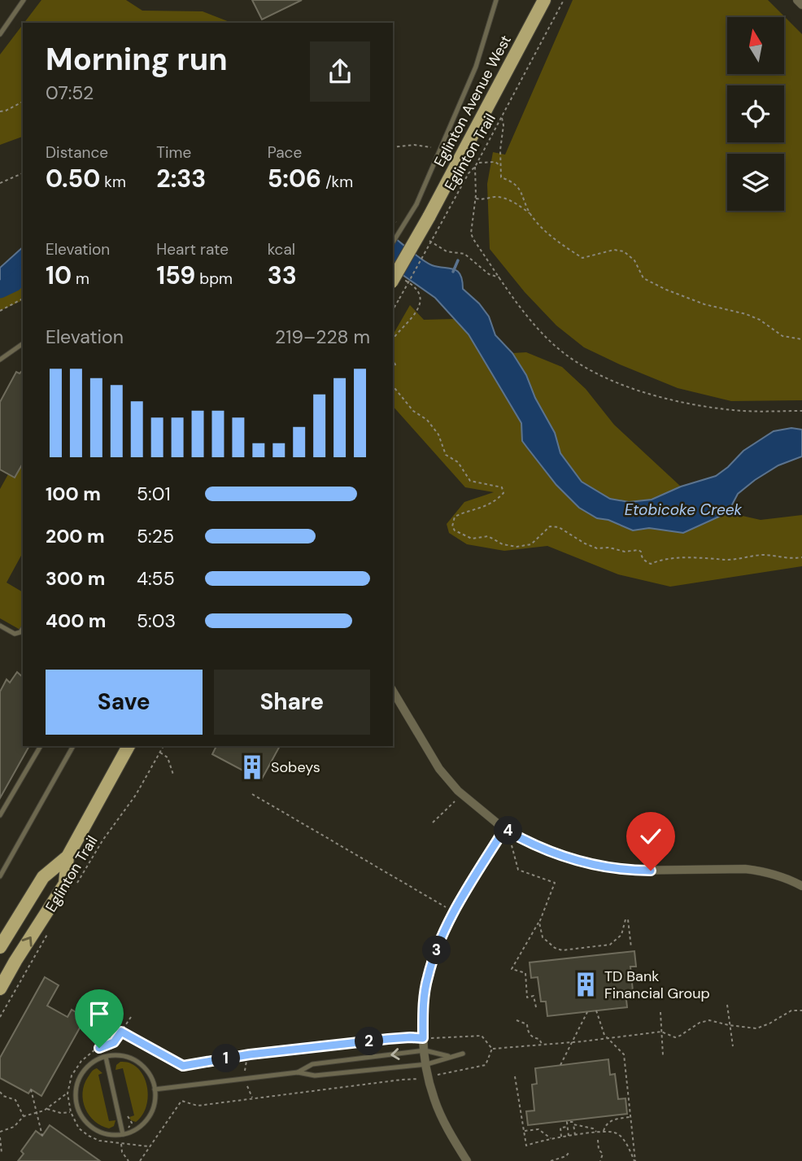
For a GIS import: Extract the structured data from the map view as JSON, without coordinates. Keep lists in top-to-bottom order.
{
  "streets": {
    "main road": ["Eglinton Avenue West"],
    "path": ["Eglinton Trail"]
  },
  "water": ["Etobicoke Creek"],
  "places": {
    "building": ["Sobeys", "TD Bank Financial Group"]
  },
  "north": "top",
  "page": {
    "heading": ["Morning run", "07:52"],
    "stats": [
      ["Distance", "0.50 km"],
      ["Time", "2:33"],
      ["Pace", "5:06 /km"],
      ["Elevation", "10 m"],
      ["Heart rate", "159 bpm"],
      ["kcal", "33"]
    ],
    "chart": ["Elevation", "219–228 m"],
    "list": [
      {
        "name": "100 m",
        "note": "5:01"
      },
      {
        "name": "200 m",
        "note": "5:25"
      },
      {
        "name": "300 m",
        "note": "4:55"
      },
      {
        "name": "400 m",
        "note": "5:03"
      }
    ],
    "buttons": ["Save", "Share"],
    "pins": [
      "4",
      "3",
      "2",
      "1"
    ]
  }
}
